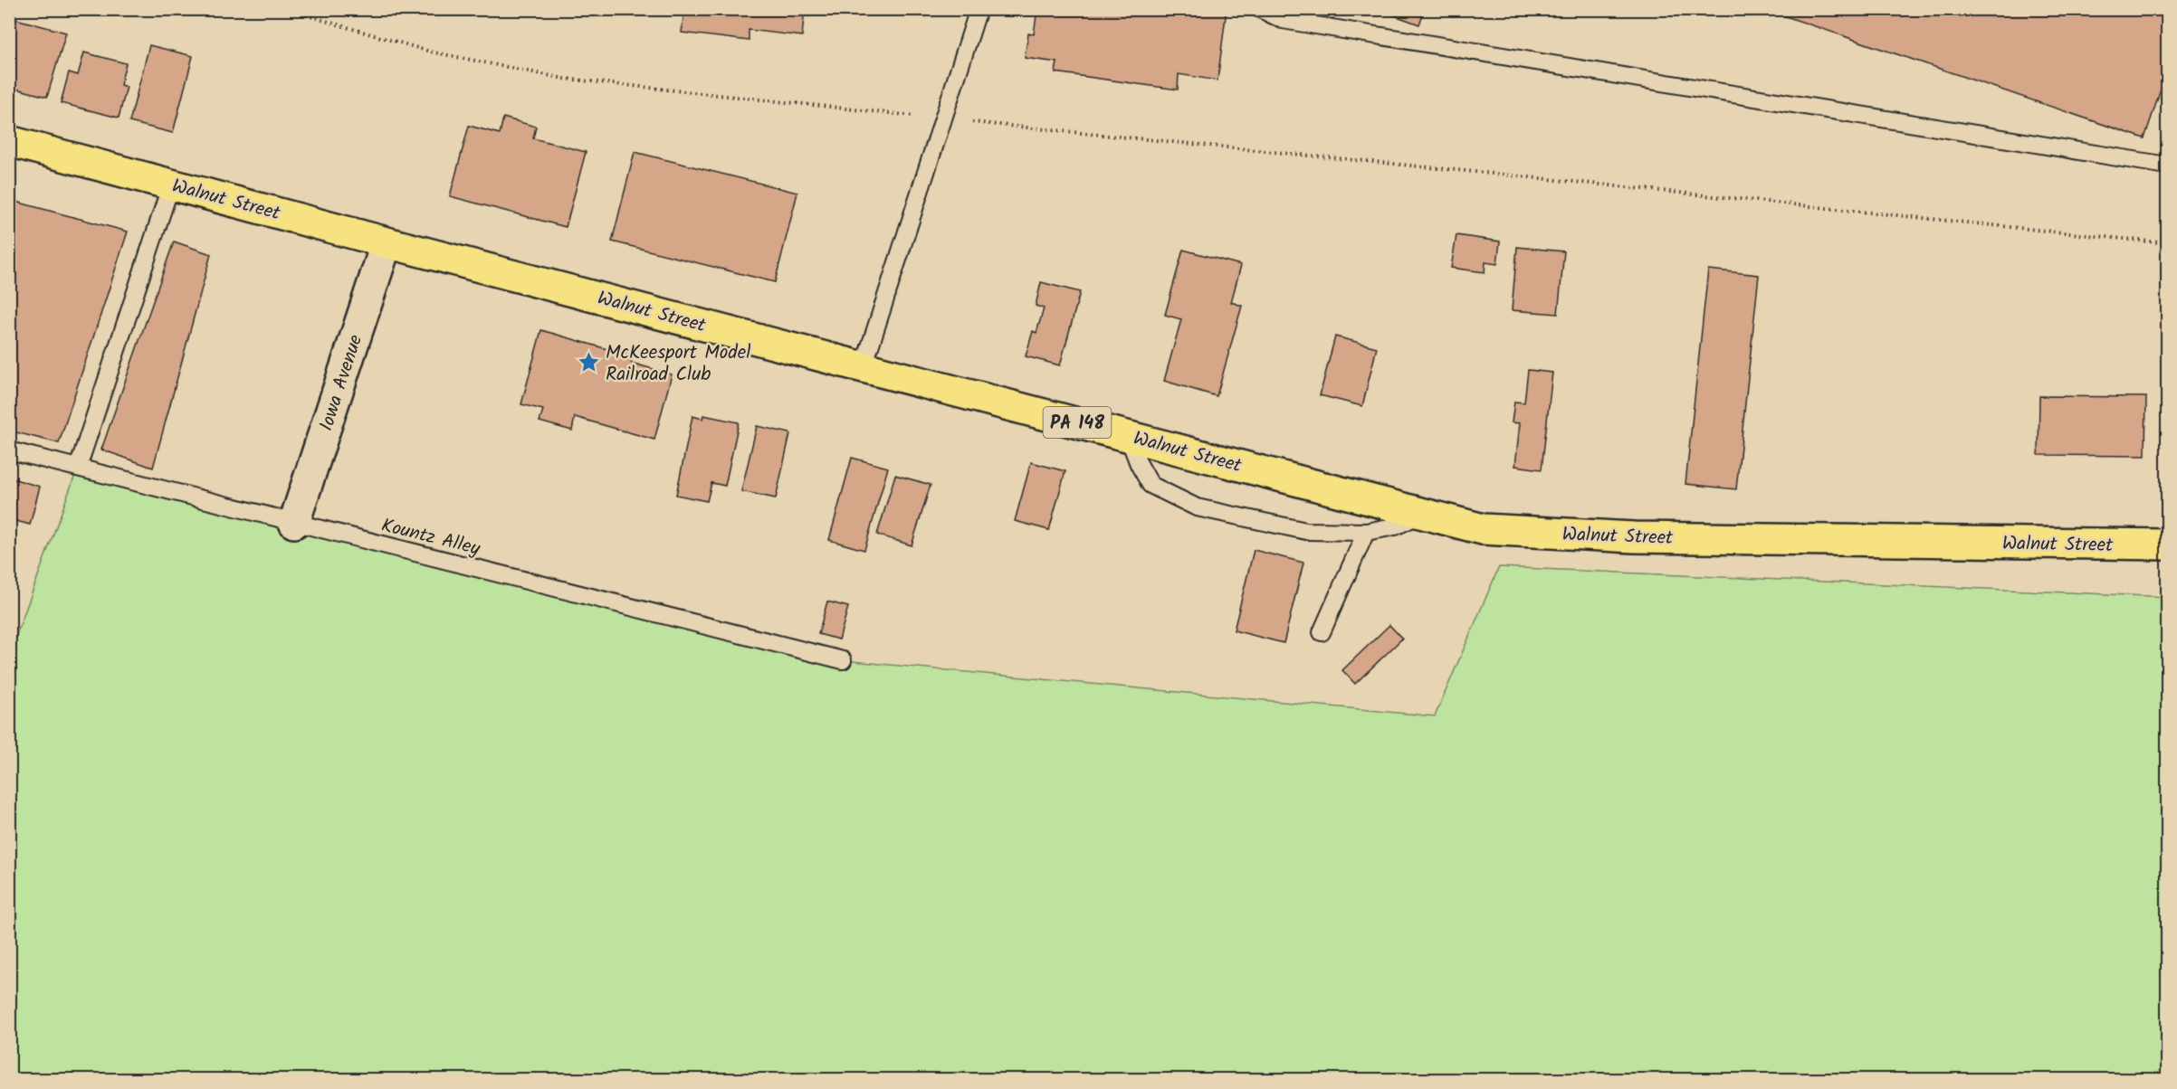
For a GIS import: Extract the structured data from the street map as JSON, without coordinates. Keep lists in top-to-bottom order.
{
  "streets": {
    "main road": ["Walnut Street", "PA 148"],
    "street": ["Iowa Avenue"],
    "lane": ["Kountz Alley"]
  },
  "crossings": [
    ["Walnut Street", "Iowa Avenue"],
    ["Iowa Avenue", "Kountz Alley"]
  ],
  "places": {
    "place": ["McKeesport Model Railroad Club"]
  }
}
